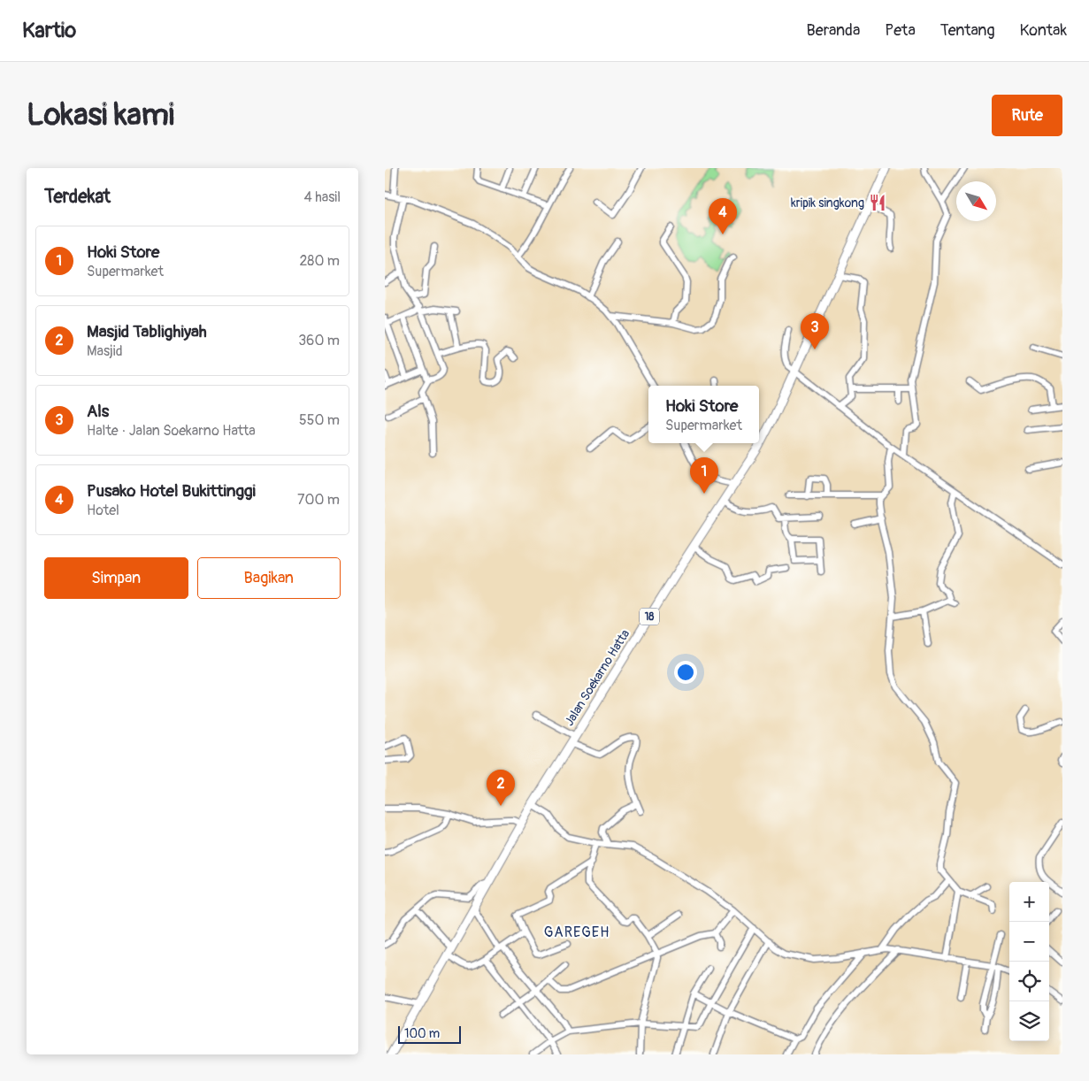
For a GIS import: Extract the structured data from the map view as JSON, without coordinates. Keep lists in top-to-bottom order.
{
  "streets": {
    "highway": ["18", "Jalan Soekarno Hatta"]
  },
  "districts": ["GAREGEH"],
  "places": {
    "restaurant": ["kripik singkong"]
  },
  "scale_bar": "100 m",
  "north": "bottom right",
  "page": {
    "header": "Kartio",
    "nav": [
      "Beranda",
      "Peta",
      "Tentang",
      "Kontak"
    ],
    "buttons": [
      "Rute",
      ["Simpan", "Bagikan"]
    ],
    "title": "Lokasi kami",
    "heading": ["Terdekat", "4 hasil"],
    "pins": [
      "4",
      "3",
      "1",
      "2"
    ],
    "list": [
      {
        "mark": "1",
        "name": "Hoki Store",
        "note": "Supermarket",
        "value": "280 m"
      },
      {
        "mark": "2",
        "name": "Masjid Tablighiyah",
        "note": "Masjid",
        "value": "360 m"
      },
      {
        "mark": "3",
        "name": "Als",
        "note": "Halte · Jalan Soekarno Hatta",
        "value": "550 m"
      },
      {
        "mark": "4",
        "name": "Pusako Hotel Bukittinggi",
        "note": "Hotel",
        "value": "700 m"
      }
    ],
    "popup": ["Hoki Store", "Supermarket"],
    "map_buttons": ["+", "−"],
    "scale": "100 m"
  }
}
